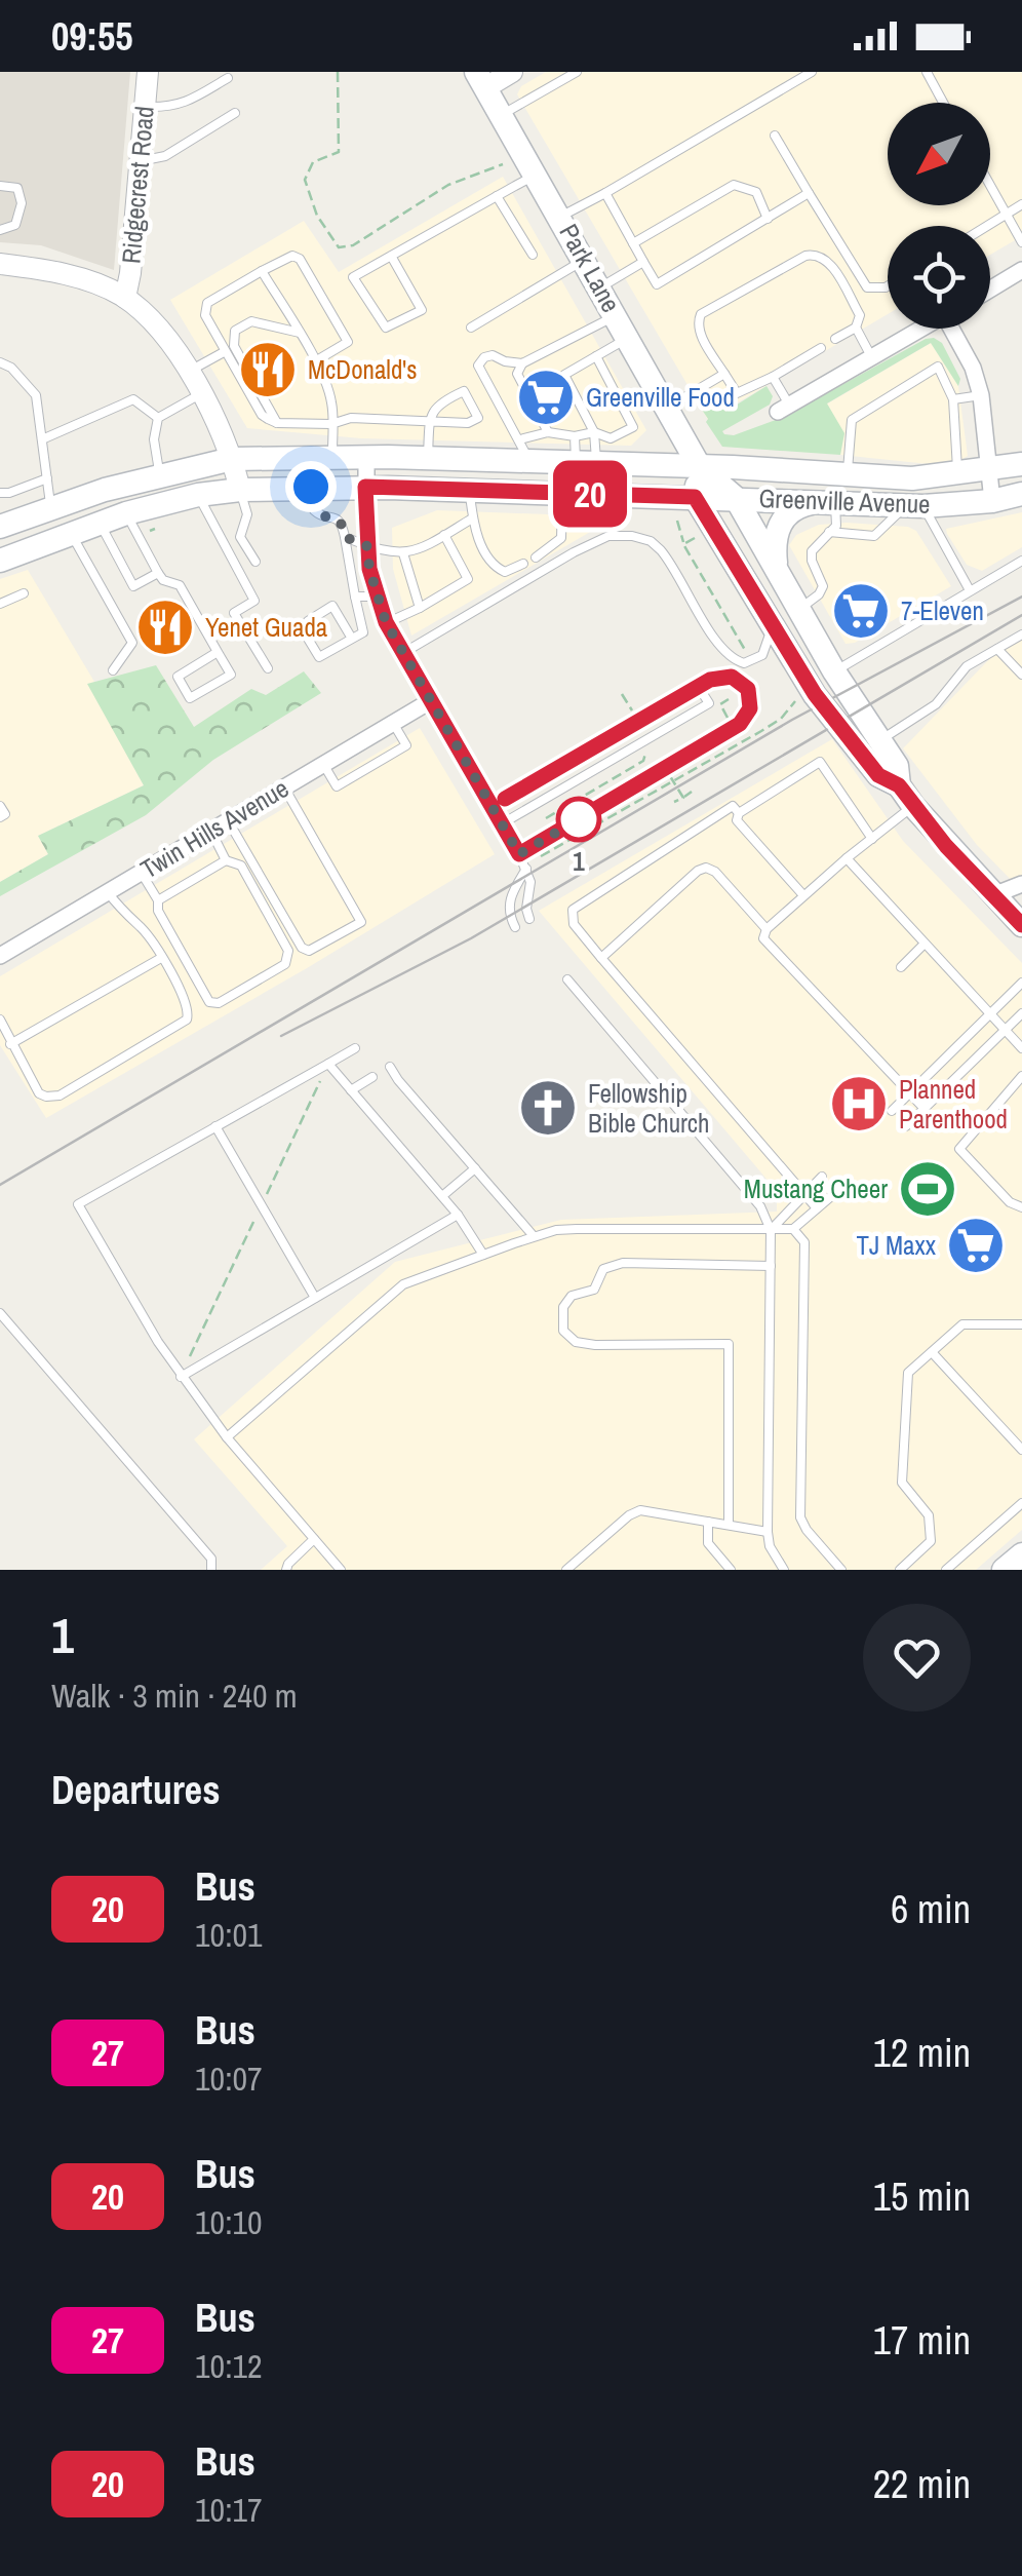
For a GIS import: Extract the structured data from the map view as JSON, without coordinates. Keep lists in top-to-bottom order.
{
  "streets": {
    "main road": ["Park Lane", "Greenville Avenue"],
    "street": ["Ridgecrest Road", "Twin Hills Avenue"]
  },
  "crossings": [
    ["Park Lane", "Greenville Avenue"]
  ],
  "places": {
    "restaurant": ["McDonald's", "Yenet Guada"],
    "supermarket": ["Greenville Food", "7-Eleven", "TJ Maxx"],
    "other": ["1"],
    "hospital": ["Planned Parenthood"],
    "church": ["Fellowship Bible Church"],
    "sports": ["Mustang Cheer"]
  },
  "lines": ["bus line 20"],
  "north": "bottom left",
  "page": {
    "status": "09:55",
    "on_map": "20",
    "heading": [
      ["1", "Walk · 3 min · 240 m"],
      "Departures"
    ],
    "list": [
      {
        "mark": "20",
        "name": "Bus",
        "note": "10:01",
        "value": "6 min"
      },
      {
        "mark": "27",
        "name": "Bus",
        "note": "10:07",
        "value": "12 min"
      },
      {
        "mark": "20",
        "name": "Bus",
        "note": "10:10",
        "value": "15 min"
      },
      {
        "mark": "27",
        "name": "Bus",
        "note": "10:12",
        "value": "17 min"
      },
      {
        "mark": "20",
        "name": "Bus",
        "note": "10:17",
        "value": "22 min"
      }
    ]
  }
}
